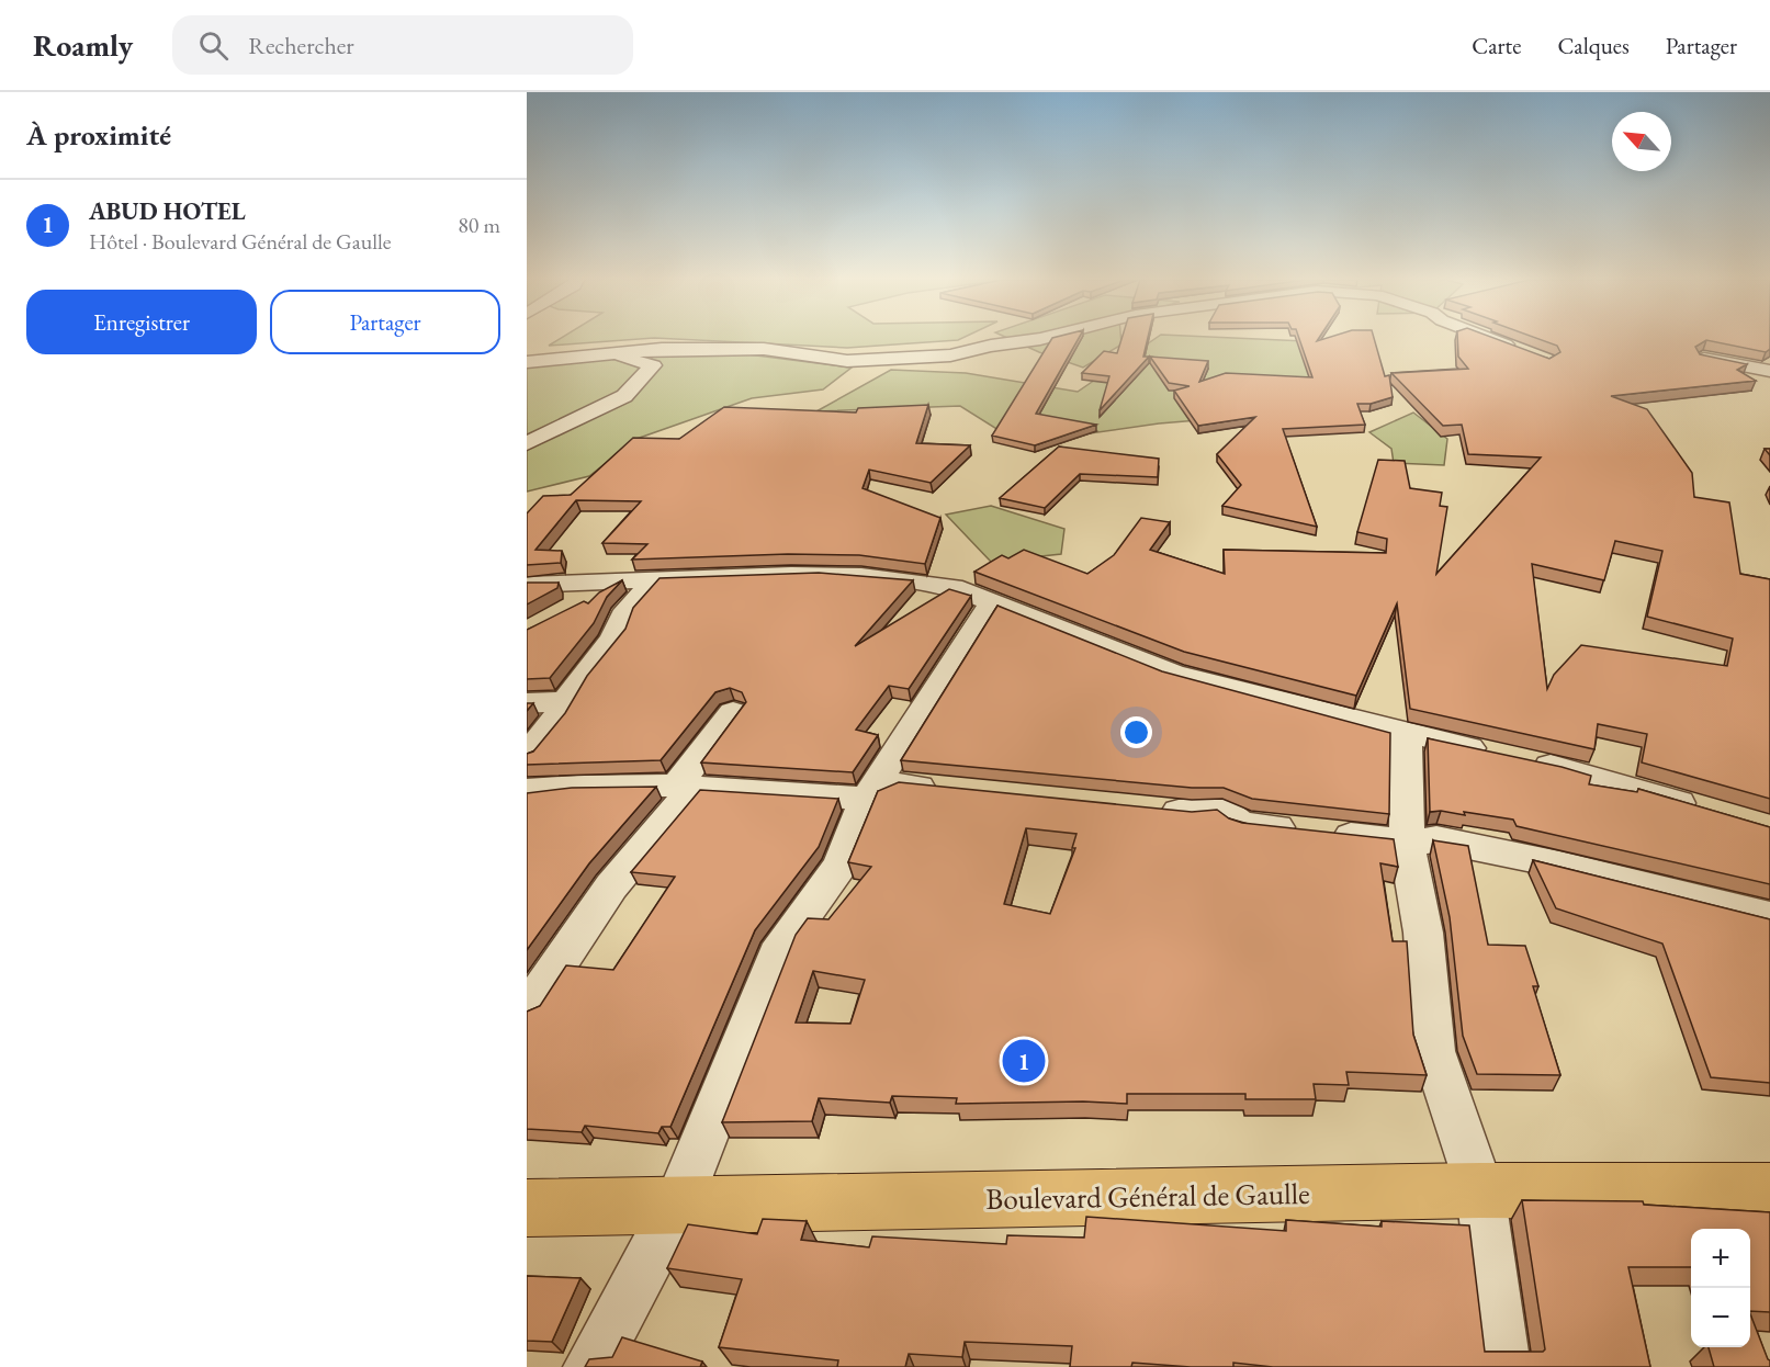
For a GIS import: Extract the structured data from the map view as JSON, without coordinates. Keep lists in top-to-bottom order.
{
  "streets": {
    "main road": ["Boulevard Général de Gaulle"]
  },
  "north": "top left",
  "page": {
    "header": "Roamly",
    "search": "Rechercher",
    "nav": ["Carte", "Calques", "Partager"],
    "heading": "À proximité",
    "list": [
      {
        "mark": "1",
        "name": "ABUD HOTEL",
        "note": "Hôtel · Boulevard Général de Gaulle",
        "value": "80 m"
      }
    ],
    "buttons": ["Enregistrer", "Partager"],
    "pins": "1",
    "map_buttons": ["+", "−"]
  }
}
